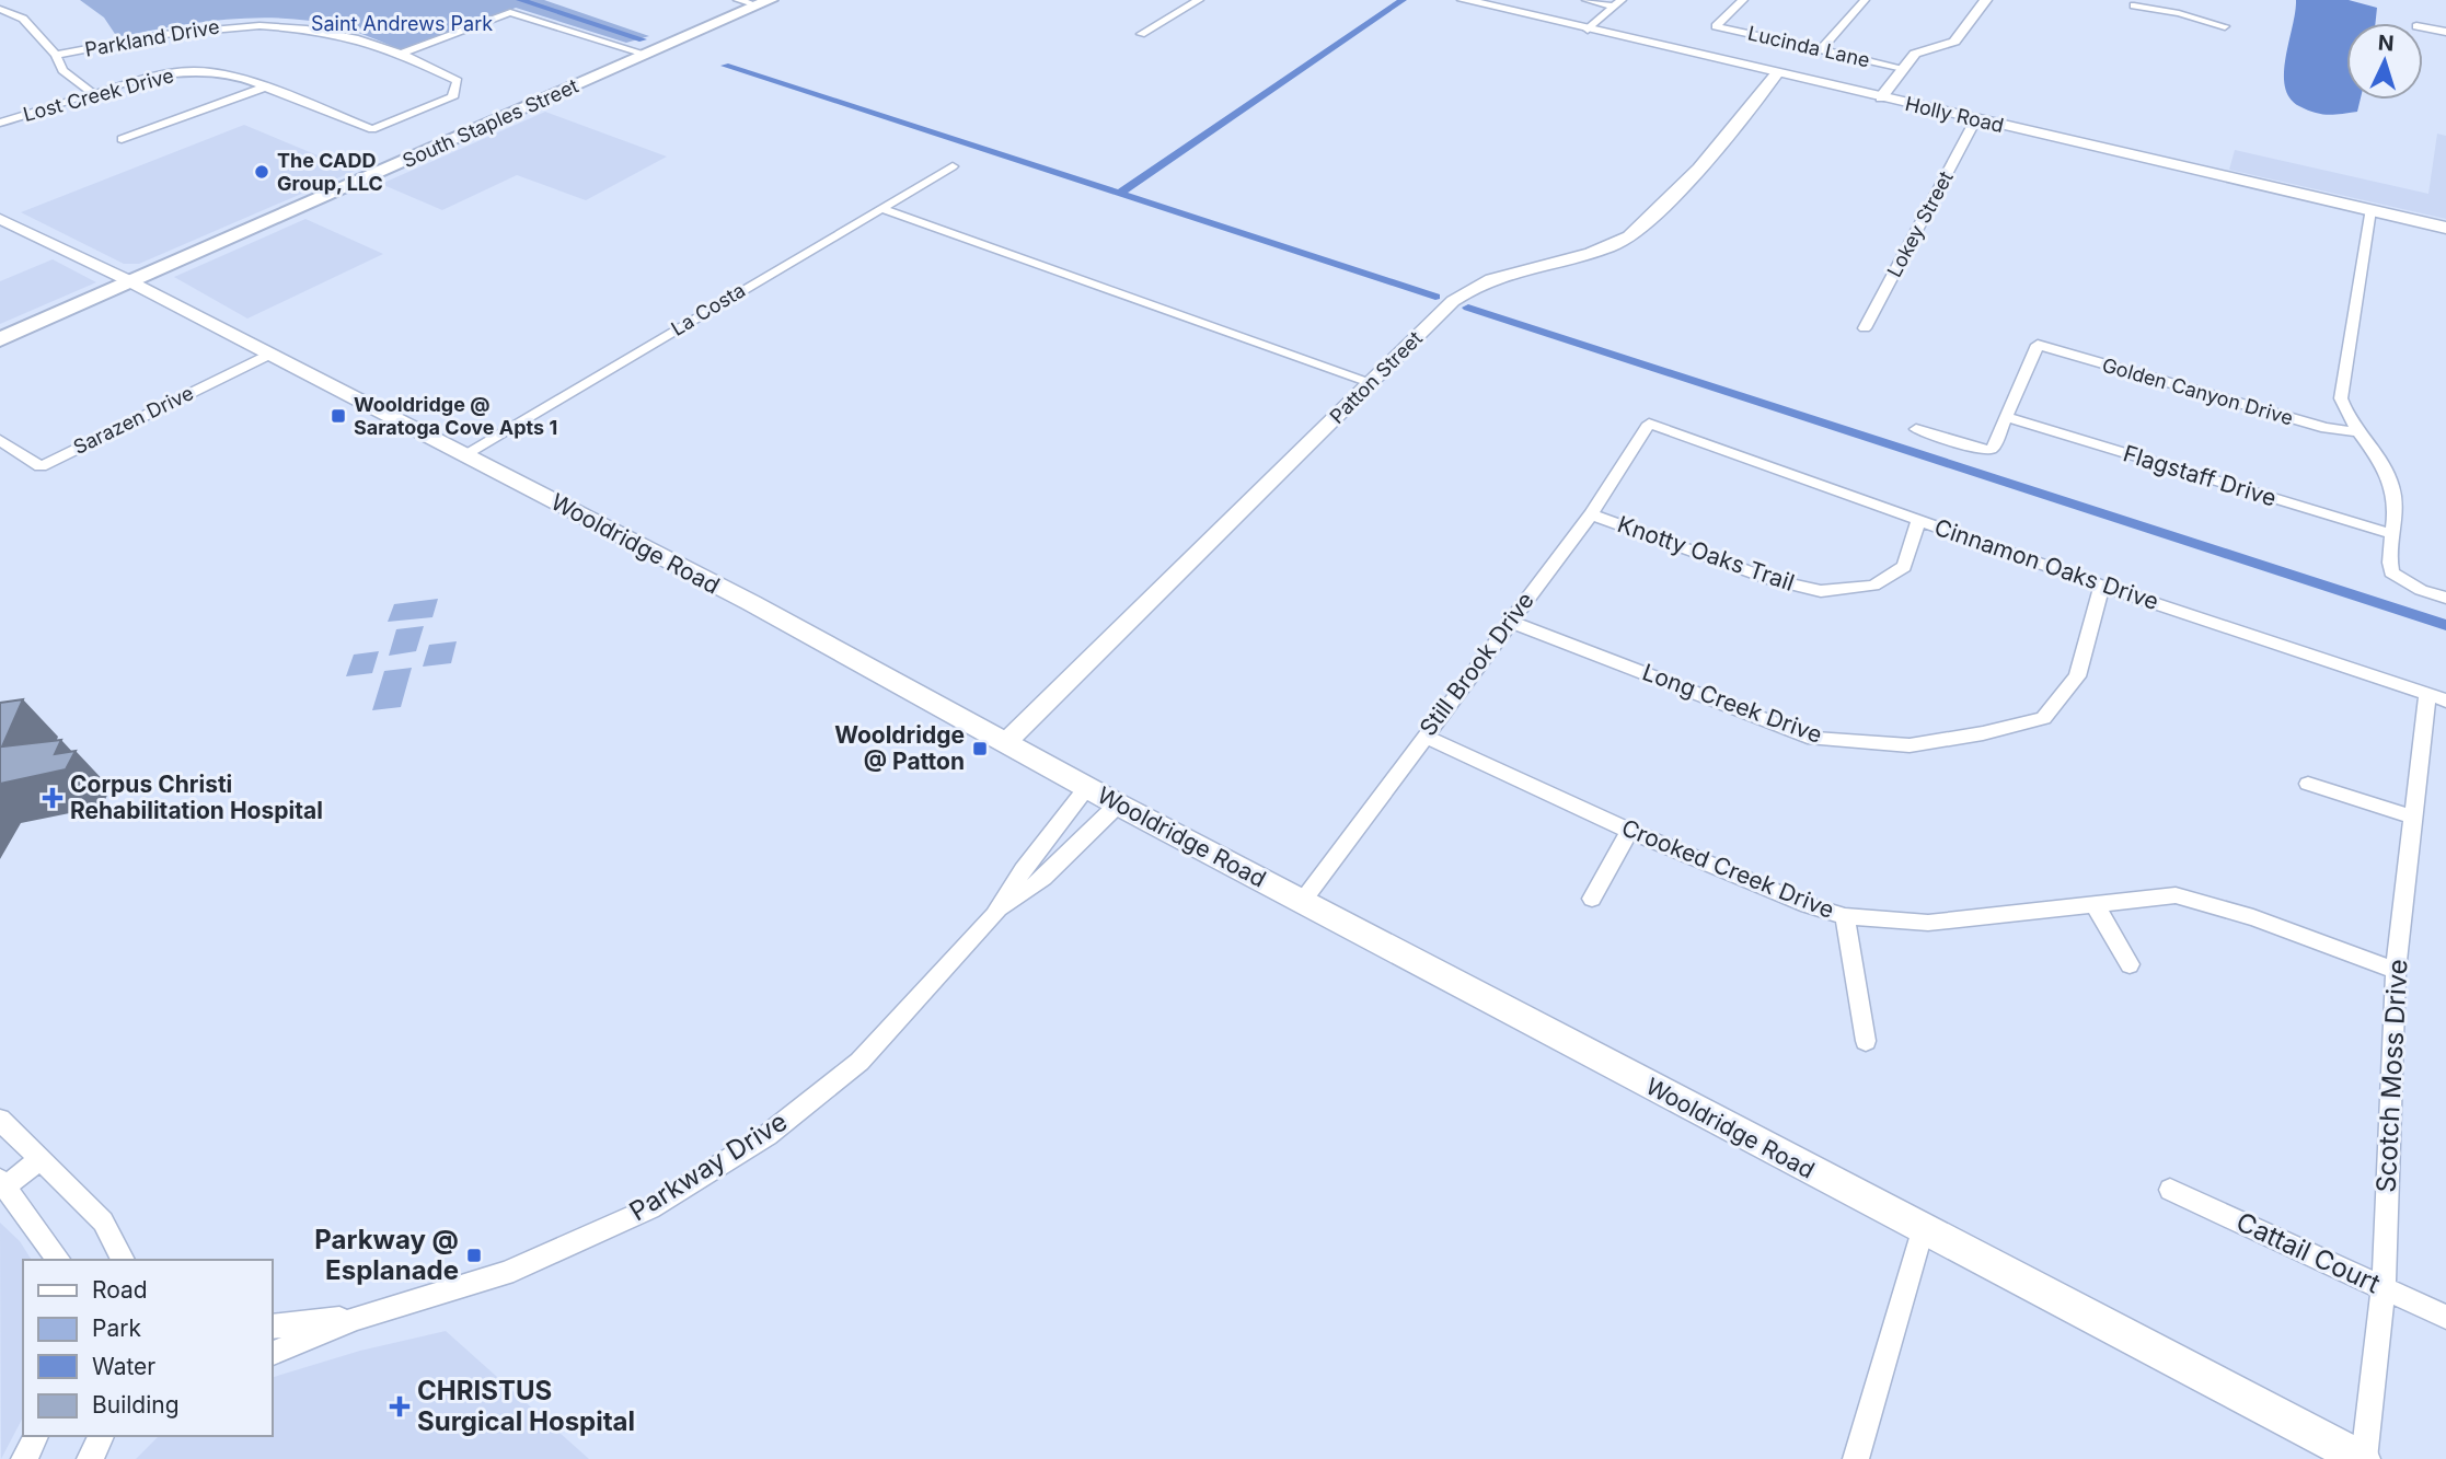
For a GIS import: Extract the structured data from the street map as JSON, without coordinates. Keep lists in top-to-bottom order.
{
  "streets": {
    "main road": ["Holly Road", "South Staples Street", "Wooldridge Road"],
    "street": [
      "Parkland Drive",
      "Lucinda Lane",
      "Lost Creek Drive",
      "Lokey Street",
      "La Costa",
      "Patton Street",
      "Golden Canyon Drive",
      "Sarazen Drive",
      "Flagstaff Drive",
      "Knotty Oaks Trail",
      "Cinnamon Oaks Drive",
      "Still Brook Drive",
      "Long Creek Drive",
      "Crooked Creek Drive",
      "Scotch Moss Drive",
      "Parkway Drive",
      "Cattail Court"
    ]
  },
  "crossings": [
    ["Parkland Drive", "Lost Creek Drive"],
    ["Holly Road", "Lokey Street"],
    ["Holly Road", "Patton Street"],
    ["South Staples Street", "Wooldridge Road"],
    ["La Costa", "Wooldridge Road"],
    ["Patton Street", "Wooldridge Road"],
    ["Golden Canyon Drive", "Flagstaff Drive"],
    ["Sarazen Drive", "Wooldridge Road"],
    ["Wooldridge Road", "Still Brook Drive"],
    ["Wooldridge Road", "Scotch Moss Drive"],
    ["Wooldridge Road", "Parkway Drive"],
    ["Knotty Oaks Trail", "Cinnamon Oaks Drive"],
    ["Knotty Oaks Trail", "Still Brook Drive"],
    ["Cinnamon Oaks Drive", "Still Brook Drive"],
    ["Cinnamon Oaks Drive", "Long Creek Drive"],
    ["Cinnamon Oaks Drive", "Scotch Moss Drive"],
    ["Still Brook Drive", "Long Creek Drive"],
    ["Still Brook Drive", "Crooked Creek Drive"],
    ["Crooked Creek Drive", "Scotch Moss Drive"],
    ["Scotch Moss Drive", "Cattail Court"]
  ],
  "parks": ["Saint Andrews Park"],
  "places": {
    "other": ["The CADD Group, LLC"],
    "transit": ["Wooldridge @ Saratoga Cove Apts 1", "Wooldridge @ Patton", "Parkway @ Esplanade"],
    "health": ["Corpus Christi Rehabilitation Hospital", "CHRISTUS Surgical Hospital"]
  },
  "legend": [
    "Road",
    "Park",
    "Water",
    "Building"
  ],
  "north": "top"
}
